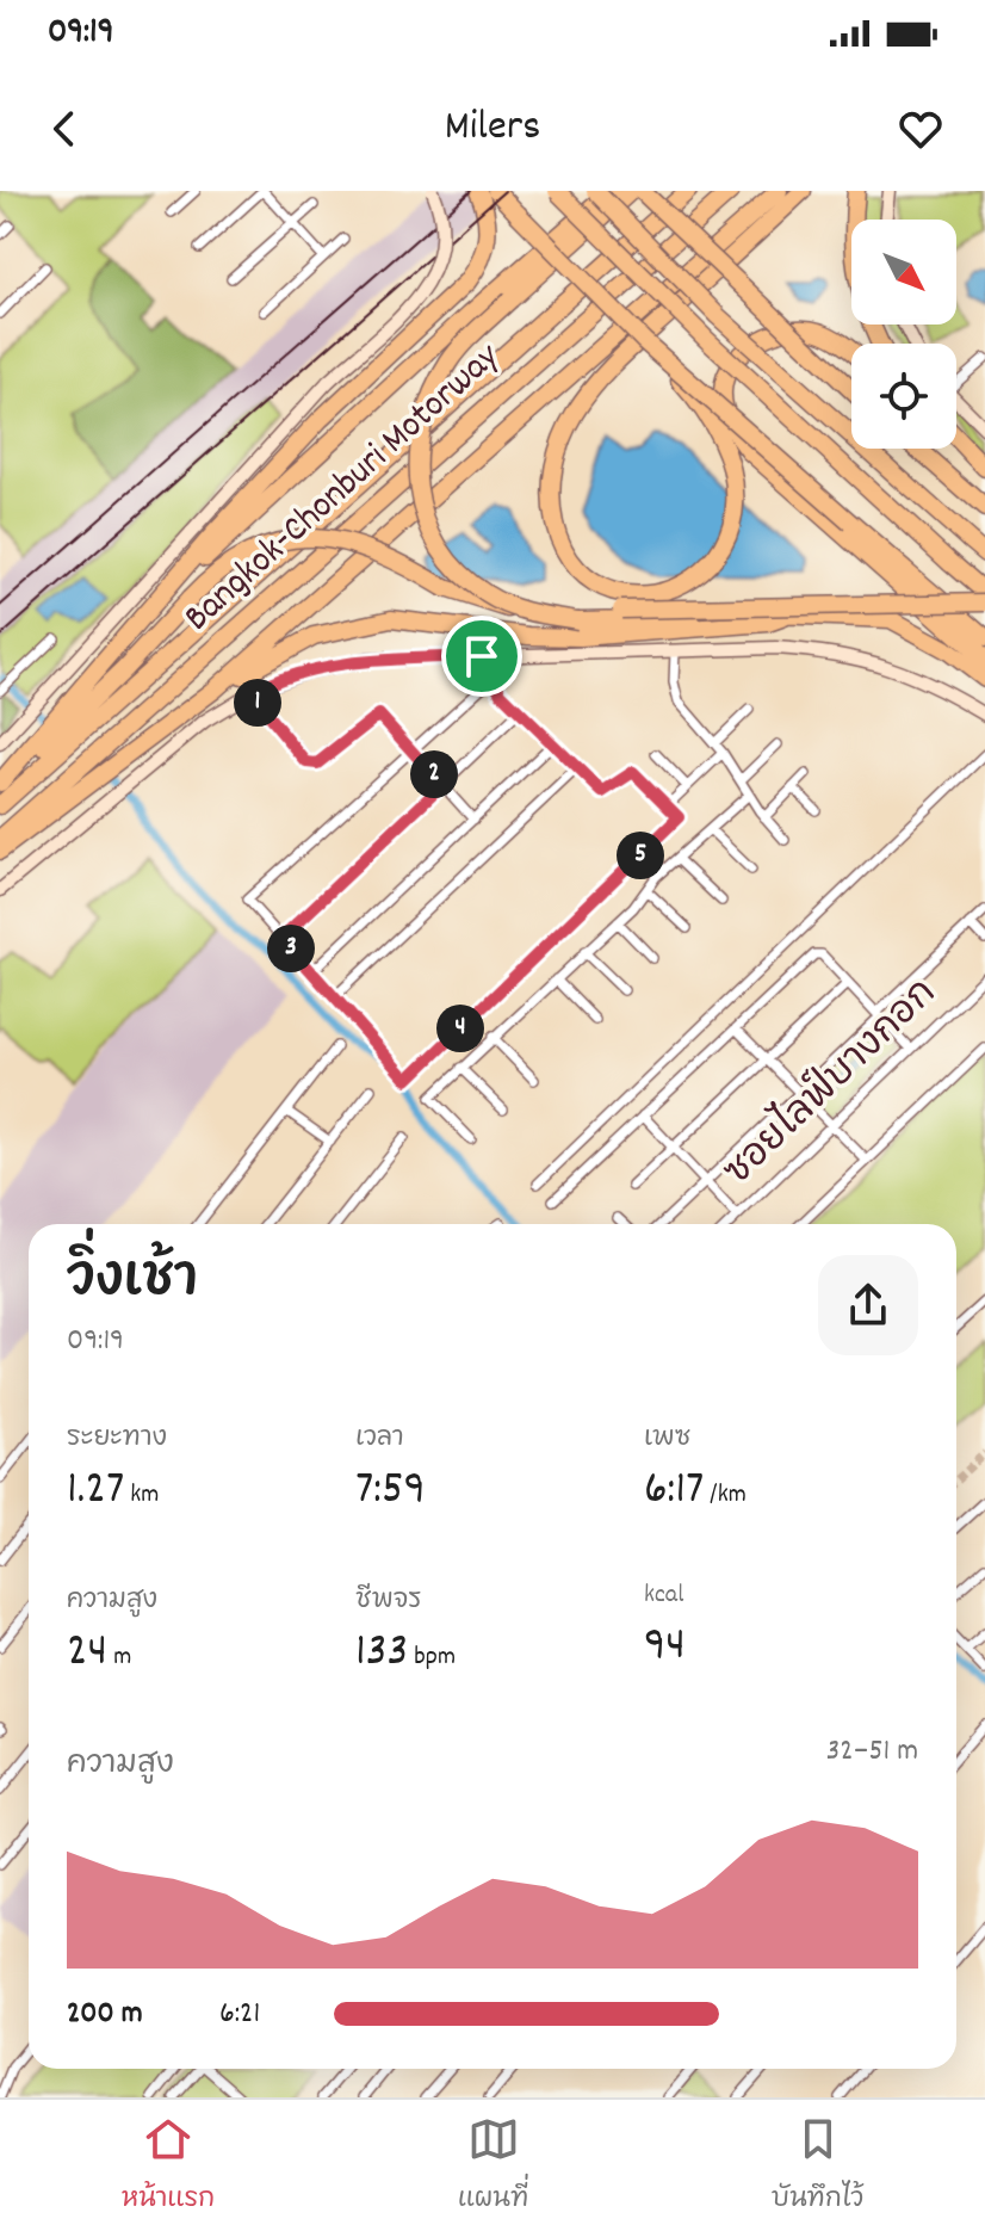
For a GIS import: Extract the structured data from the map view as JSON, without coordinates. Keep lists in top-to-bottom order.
{
  "streets": {
    "highway": ["Bangkok-Chonburi Motorway"],
    "street": ["ซอยไลฟ์บางกอก"]
  },
  "north": "bottom right",
  "page": {
    "status": "09:19",
    "header": "Milers",
    "pins": [
      "1",
      "2",
      "5",
      "3",
      "4"
    ],
    "heading": ["วิ่งเช้า", "09:19"],
    "stats": [
      ["ระยะทาง", "1.27 km"],
      ["เวลา", "7:59"],
      ["เพซ", "6:17 /km"],
      ["ความสูง", "24 m"],
      ["ชีพจร", "133 bpm"],
      ["kcal", "94"]
    ],
    "chart": ["ความสูง", "32–51 m"],
    "list": [
      {
        "name": "200 m",
        "note": "6:21"
      }
    ],
    "tabs": ["หน้าแรก", "แผนที่", "บันทึกไว้"]
  }
}
